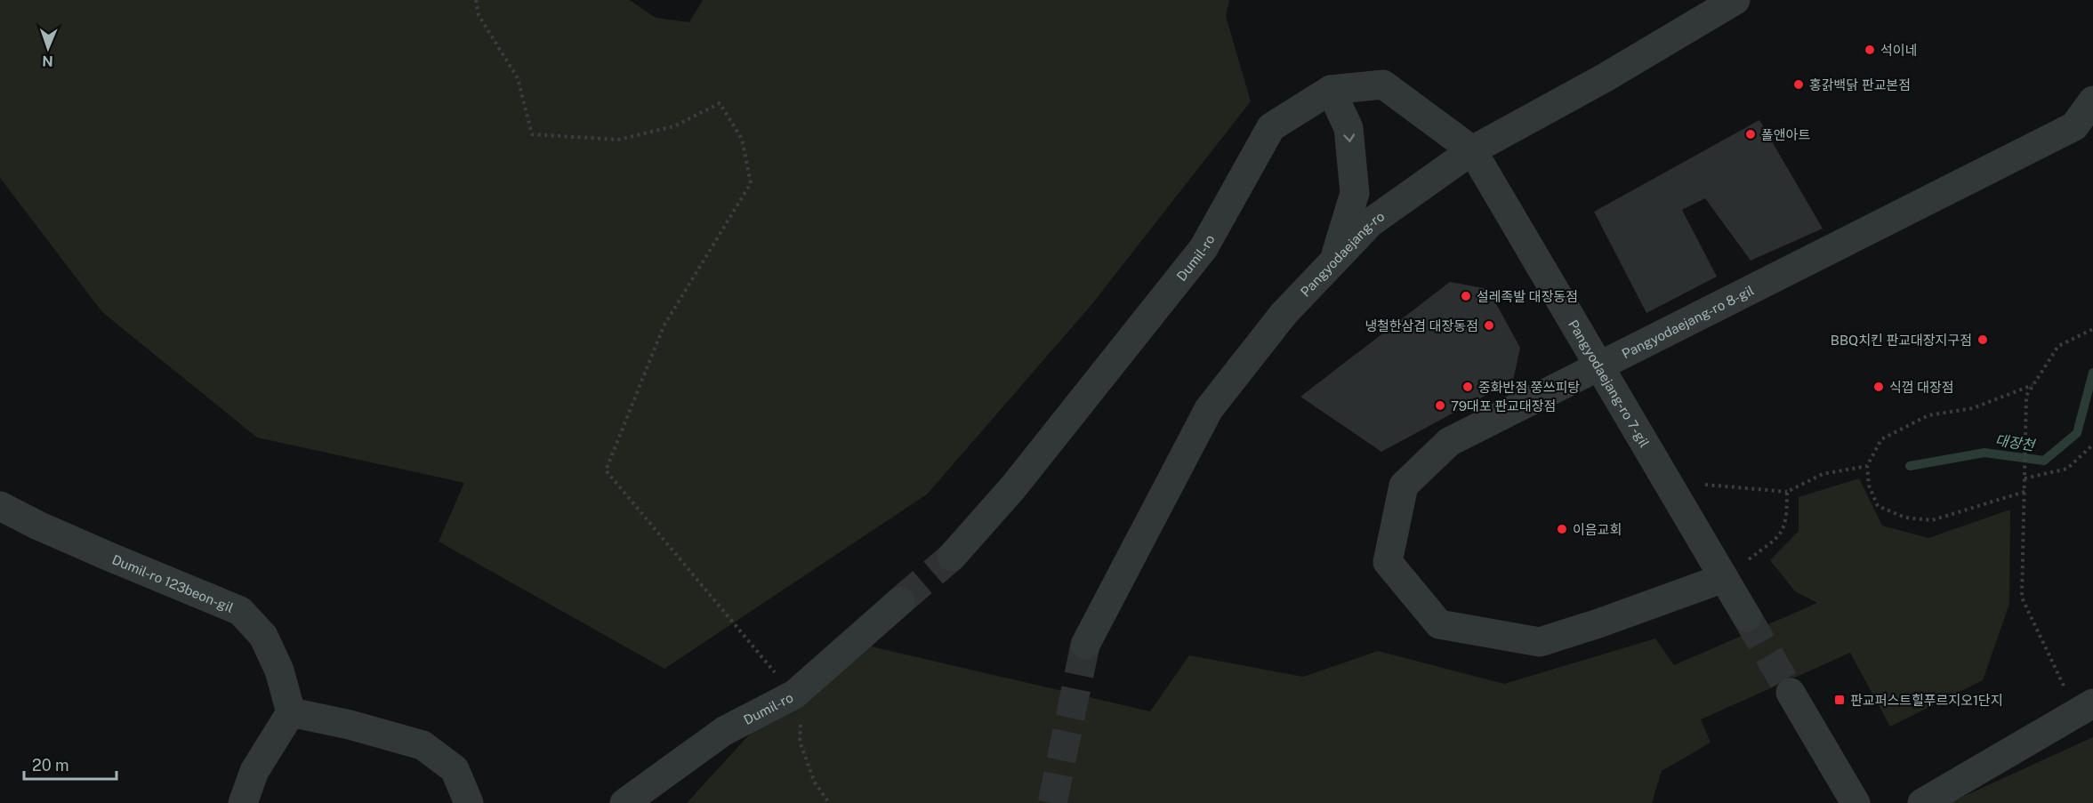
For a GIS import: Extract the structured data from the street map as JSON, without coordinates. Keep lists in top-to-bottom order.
{
  "streets": {
    "street": [
      "Pangyodaejang-ro",
      "Dumil-ro",
      "Pangyodaejang-ro 8-gil",
      "Pangyodaejang-ro 7-gil",
      "Dumil-ro 123beon-gil"
    ]
  },
  "crossings": [
    ["Pangyodaejang-ro", "Dumil-ro"],
    ["Pangyodaejang-ro", "Pangyodaejang-ro 7-gil"],
    ["Dumil-ro", "Pangyodaejang-ro 7-gil"],
    ["Pangyodaejang-ro 8-gil", "Pangyodaejang-ro 7-gil"]
  ],
  "water": ["대장천"],
  "places": {
    "other": [
      "석이네",
      "홍갉백닭 판교본점",
      "폴앤아트",
      "설레족발 대장동점",
      "냉철한삼겹 대장동점",
      "BBQ치킨 판교대장지구점",
      "중화반점 쭝쓰피탕",
      "식껍 대장점",
      "79대포 판교대장점",
      "이음교회"
    ],
    "transit": ["판교퍼스트힐푸르지오1단지"]
  },
  "scale_bar": "20 m",
  "north": "bottom"
}
